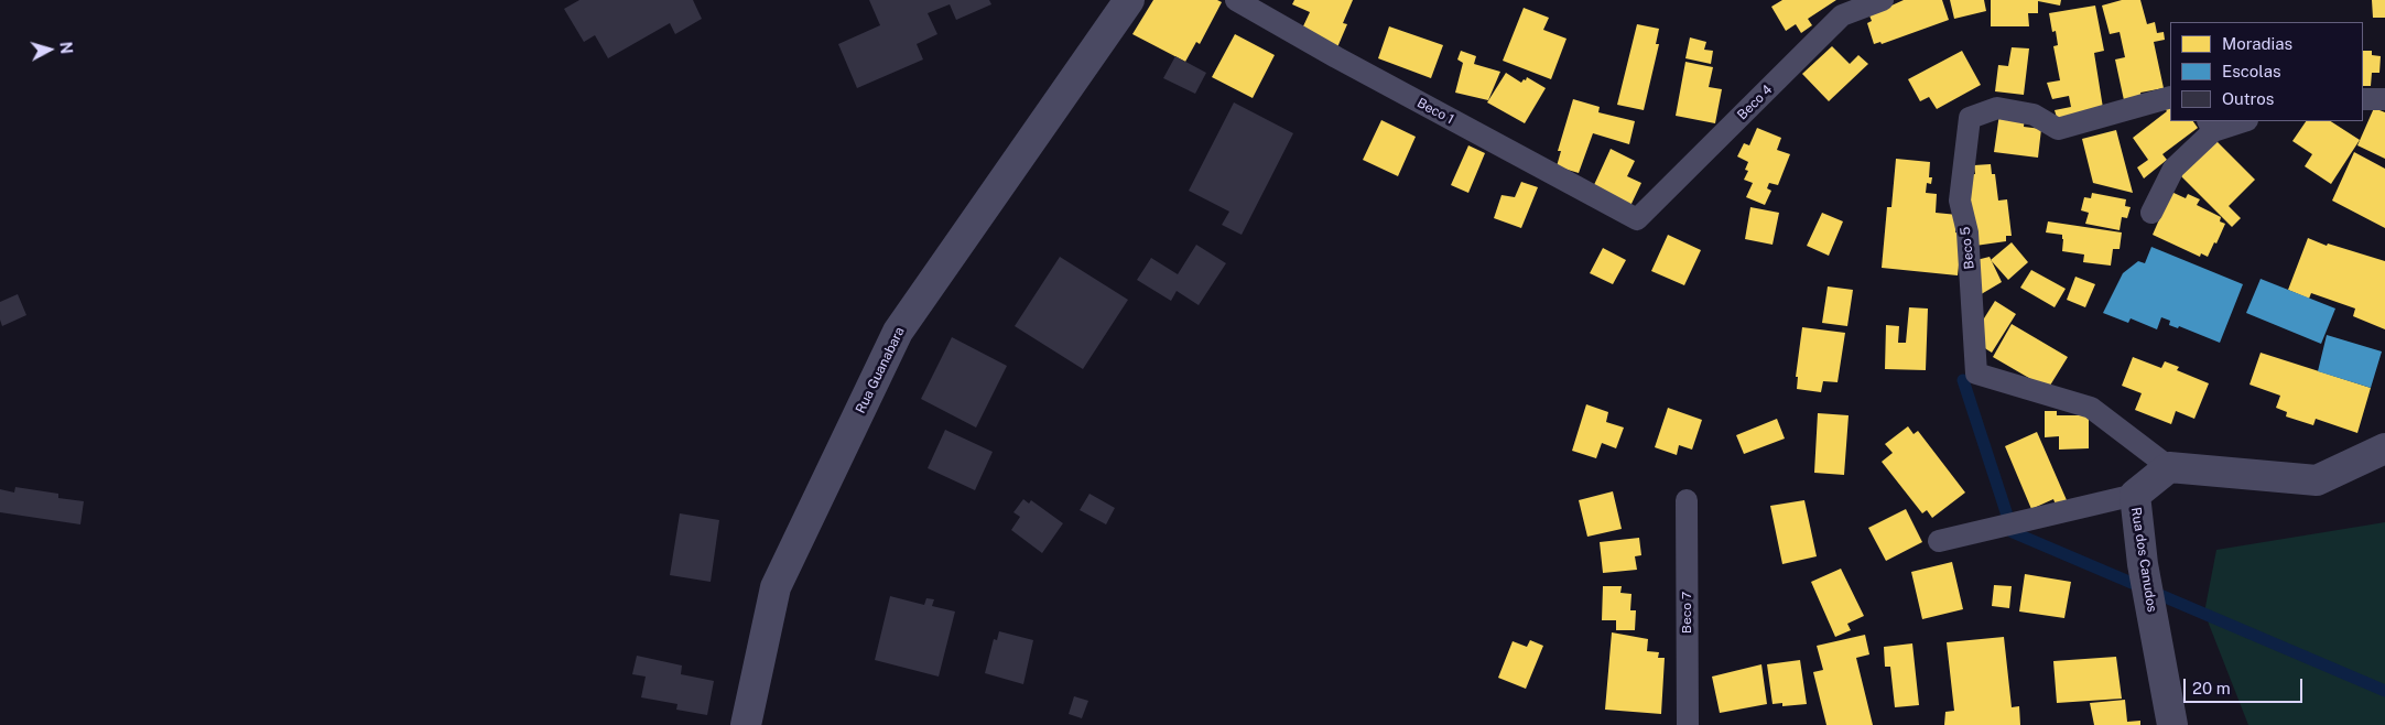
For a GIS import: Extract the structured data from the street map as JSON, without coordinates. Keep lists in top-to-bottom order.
{
  "streets": {
    "street": ["Rua Guanabara", "Rua dos Canudos"],
    "lane": [
      "Beco 4",
      "Beco 1",
      "Beco 5",
      "Beco 7"
    ]
  },
  "crossings": [
    ["Beco 4", "Beco 1"],
    ["Beco 5", "Rua dos Canudos"]
  ],
  "legend": ["Moradias", "Escolas", "Outros"],
  "scale_bar": "20 m",
  "north": "right"
}
